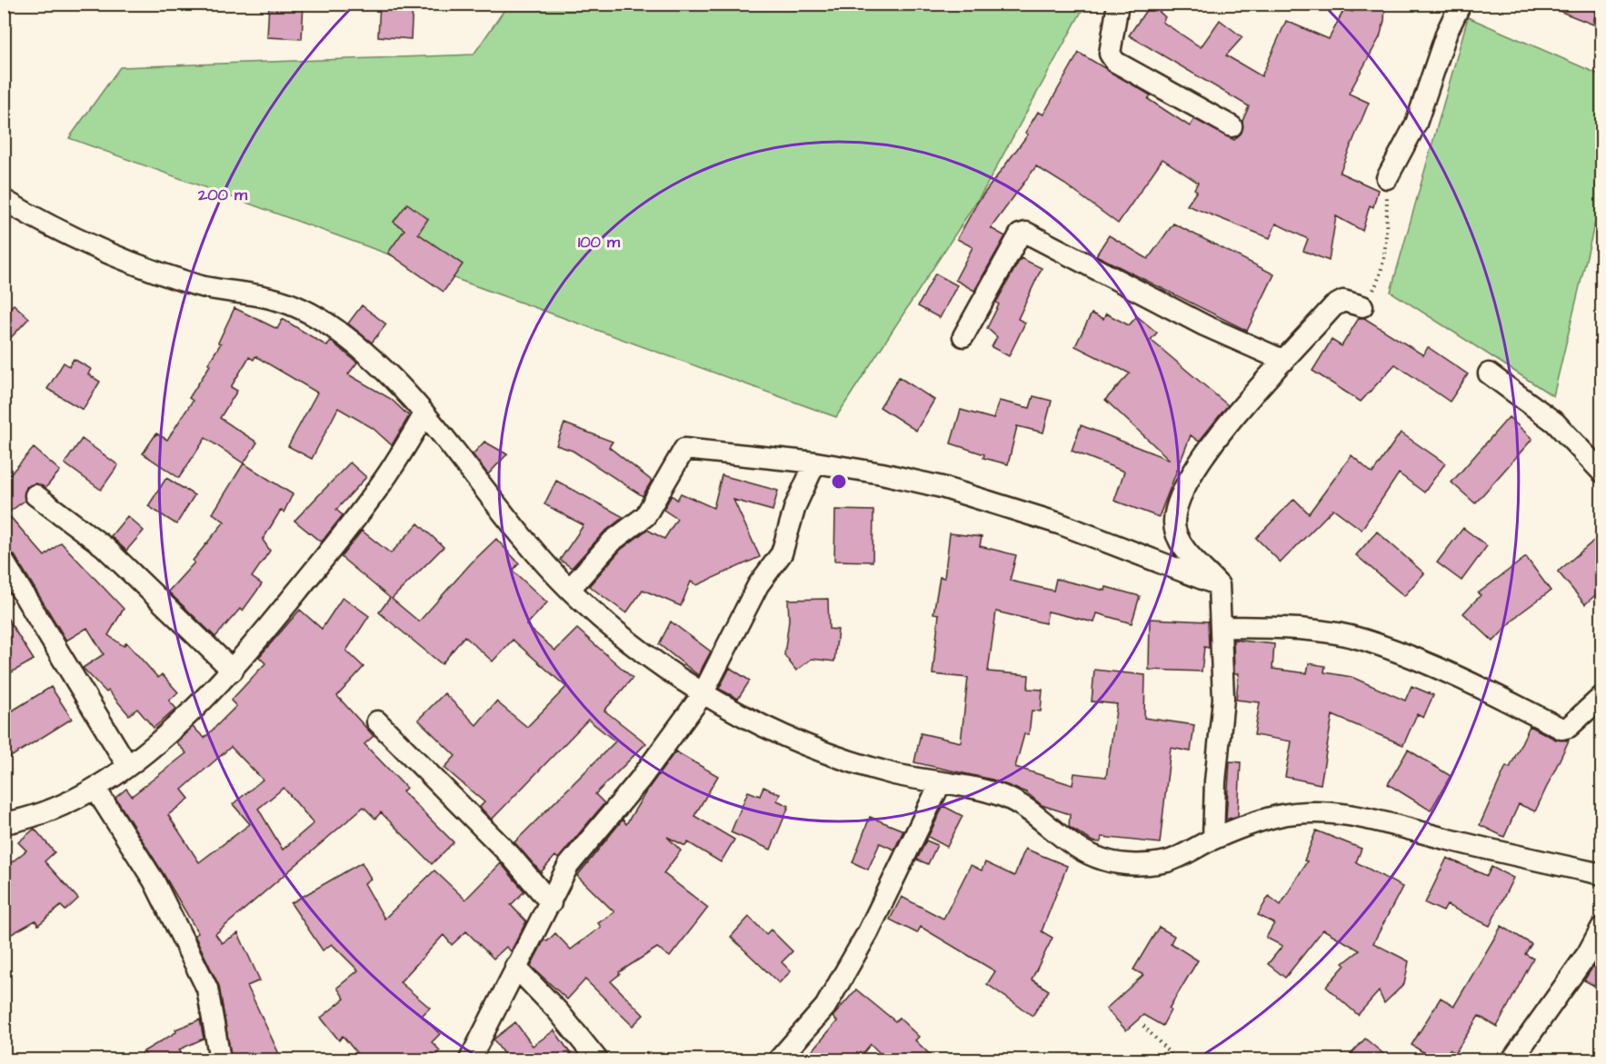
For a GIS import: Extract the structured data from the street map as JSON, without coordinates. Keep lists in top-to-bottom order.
{
  "rings": ["200 m", "100 m"]
}
